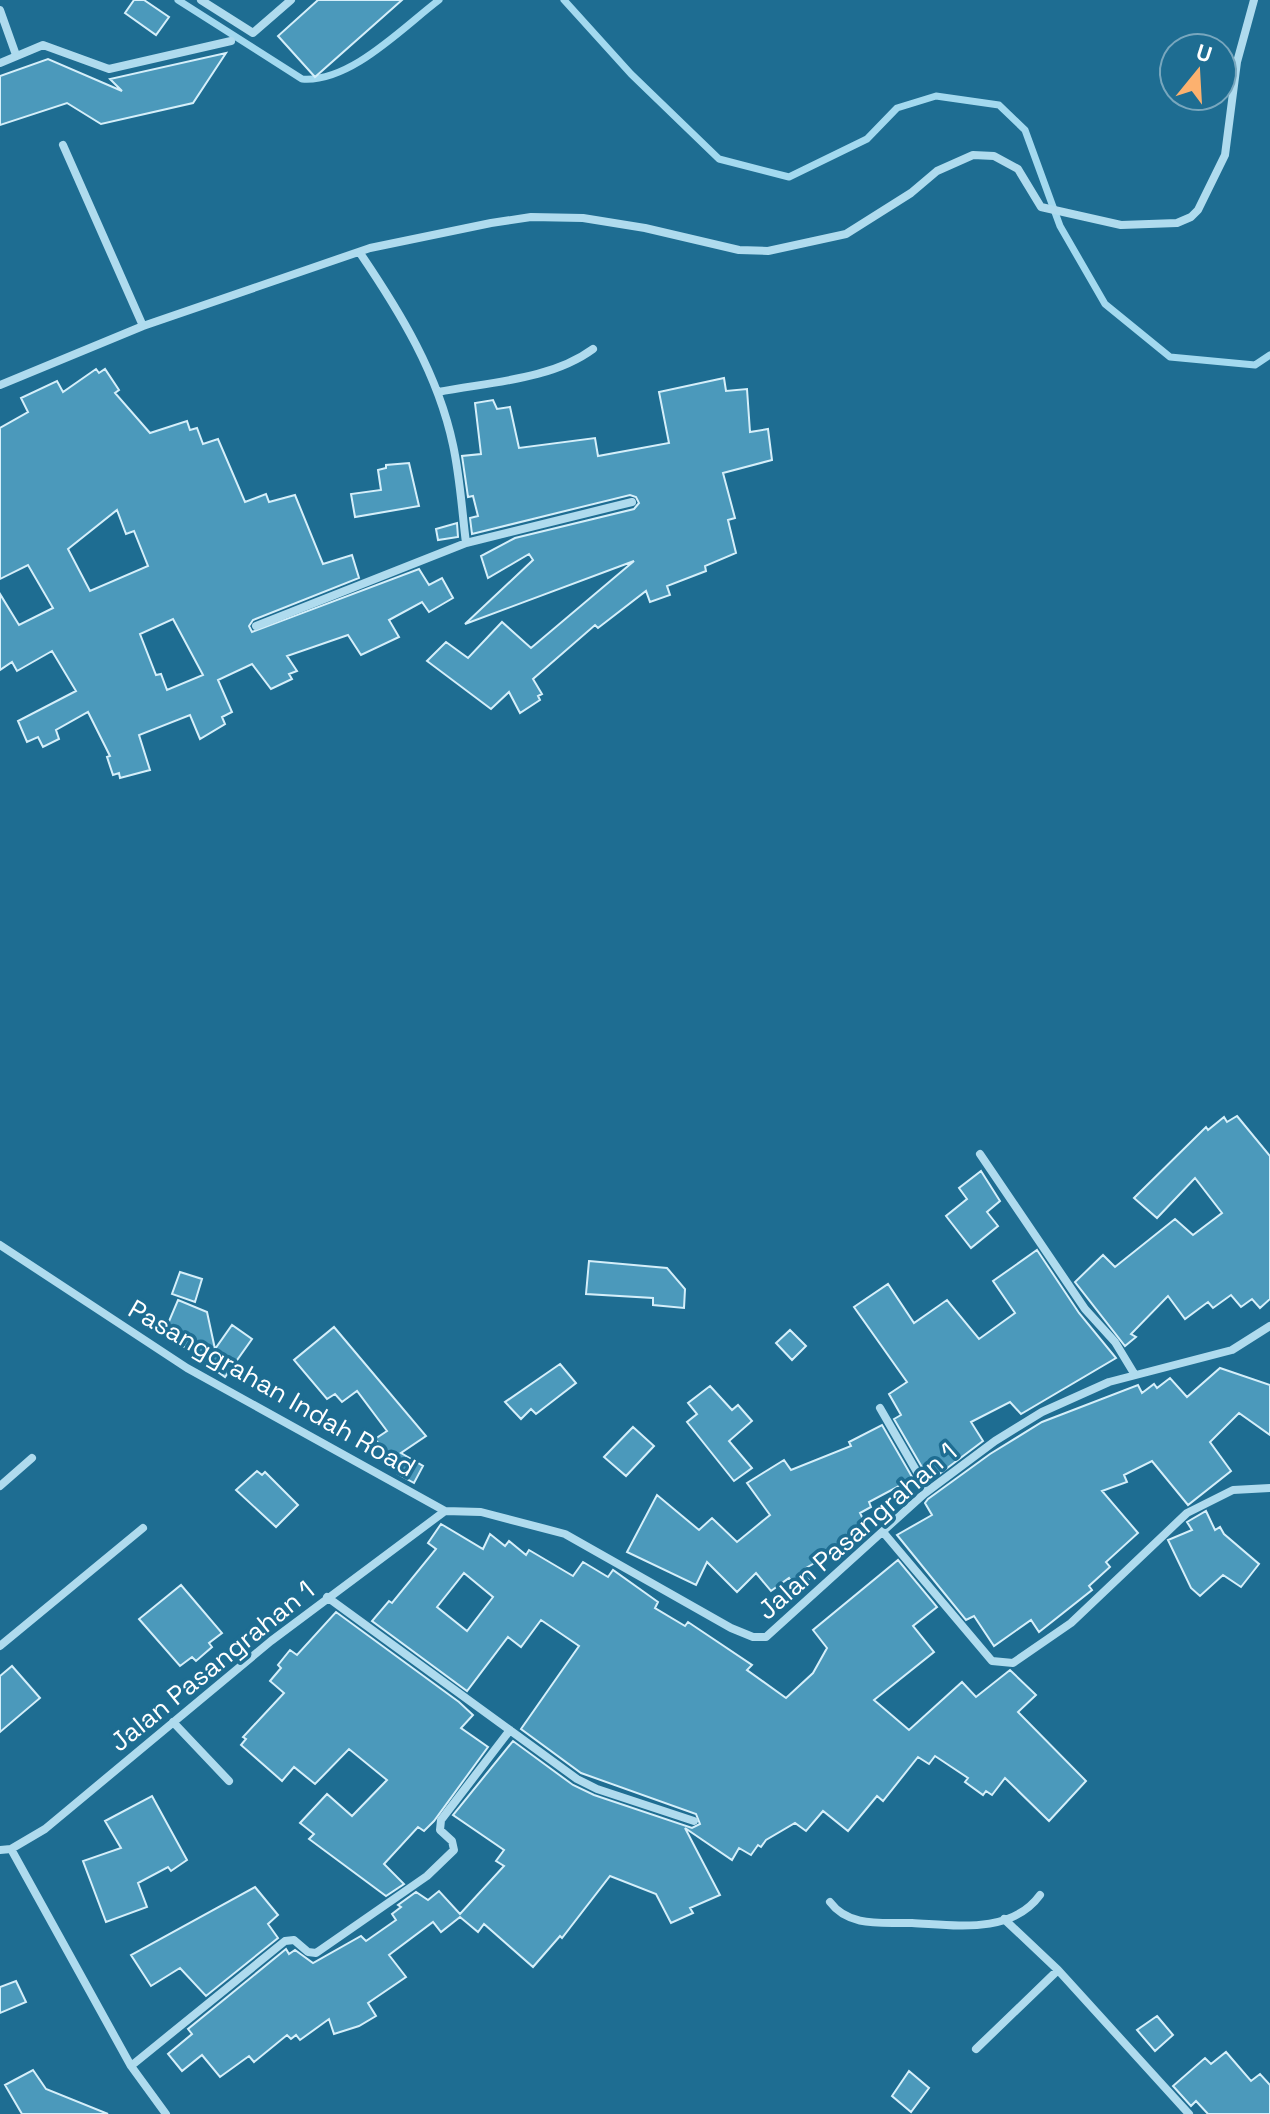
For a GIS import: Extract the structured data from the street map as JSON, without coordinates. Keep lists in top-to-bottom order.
{
  "streets": {
    "street": ["Pasanggrahan Indah Road", "Jalan Pasangrahan 1"]
  },
  "crossings": [
    ["Pasanggrahan Indah Road", "Jalan Pasangrahan 1"]
  ],
  "north": "top"
}
